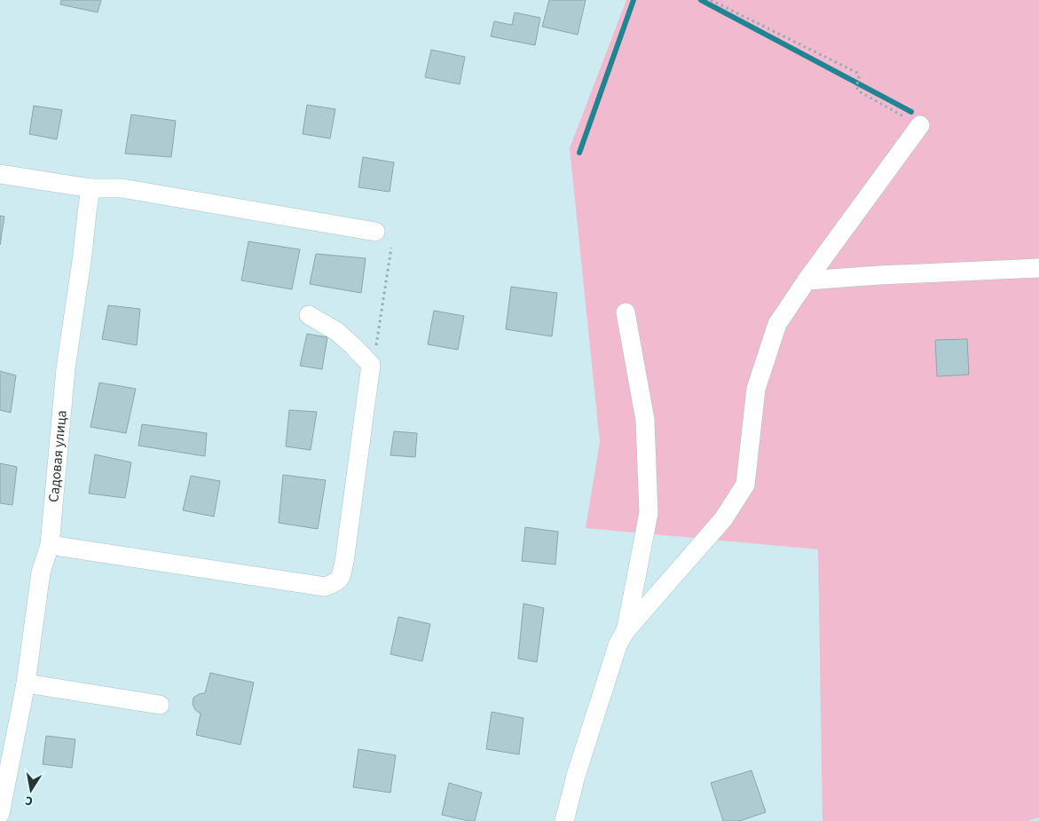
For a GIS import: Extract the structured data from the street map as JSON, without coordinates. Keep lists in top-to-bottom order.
{
  "streets": {
    "street": ["Садовая улица"]
  },
  "north": "bottom"
}
